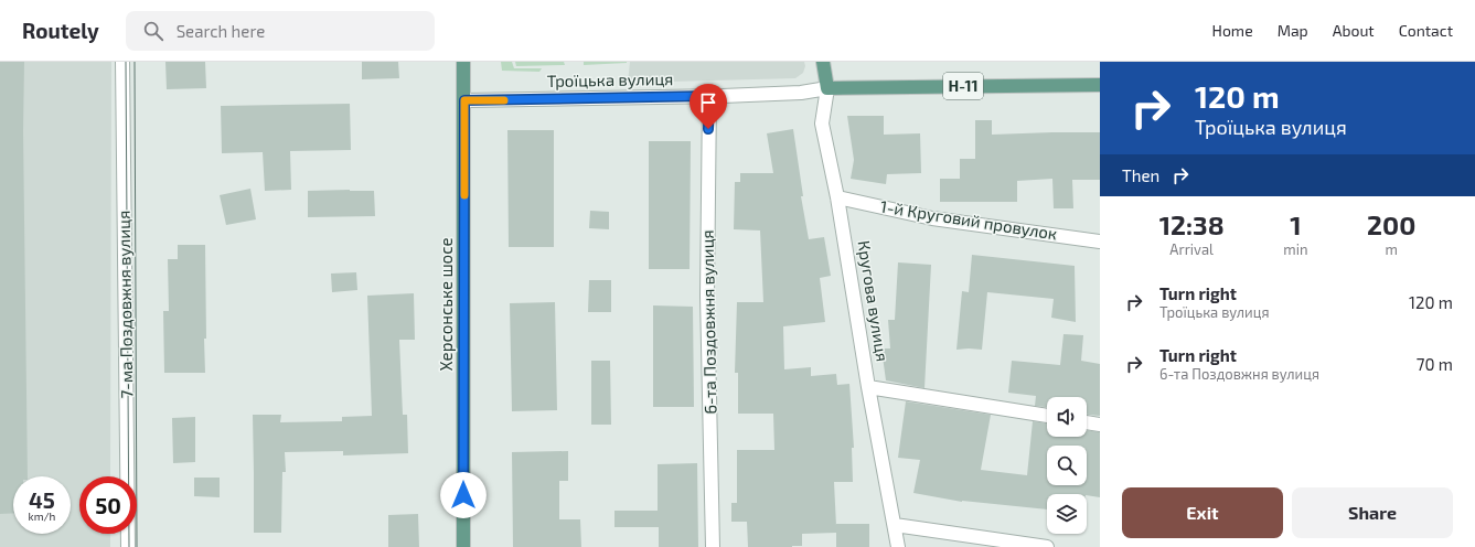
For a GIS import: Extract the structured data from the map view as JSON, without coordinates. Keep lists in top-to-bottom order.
{
  "streets": {
    "main road": [
      "Троїцька вулиця",
      "Н-11",
      "Кругова вулиця",
      "Херсонське шосе"
    ],
    "street": ["1-й Круговий провулок", "7-ма Поздовжня вулиця", "6-та Поздовжня вулиця"]
  },
  "crossings": [
    ["Троїцька вулиця", "Кругова вулиця"],
    ["Троїцька вулиця", "Херсонське шосе"],
    ["Троїцька вулиця", "6-та Поздовжня вулиця"],
    ["1-й Круговий провулок", "Кругова вулиця"]
  ],
  "page": {
    "header": "Routely",
    "search": "Search here",
    "nav": [
      "Home",
      "Map",
      "About",
      "Contact"
    ],
    "turn": ["120 m", "Троїцька вулиця"],
    "then": "Then",
    "eta": [
      "12:38",
      "Arrival",
      "1",
      "min",
      "200",
      "m"
    ],
    "list": [
      {
        "name": "Turn right",
        "note": "Троїцька вулиця",
        "value": "120 m"
      },
      {
        "name": "Turn right",
        "note": "6-та Поздовжня вулиця",
        "value": "70 m"
      }
    ],
    "speed": "45 km/h",
    "limit": "50",
    "buttons": ["Exit", "Share"]
  }
}
